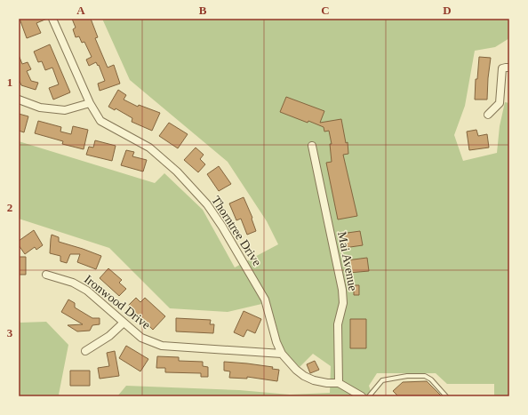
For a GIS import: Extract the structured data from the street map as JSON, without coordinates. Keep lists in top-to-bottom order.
{
  "streets": {
    "street": ["Thorntree Drive", "Mai Avenue", "Ironwood Drive"]
  },
  "crossings": [
    ["Thorntree Drive", "Mai Avenue"],
    ["Thorntree Drive", "Ironwood Drive"]
  ],
  "grid": {
    "columns": [
      "A",
      "B",
      "C",
      "D"
    ],
    "rows": ["1", "2", "3"]
  }
}
